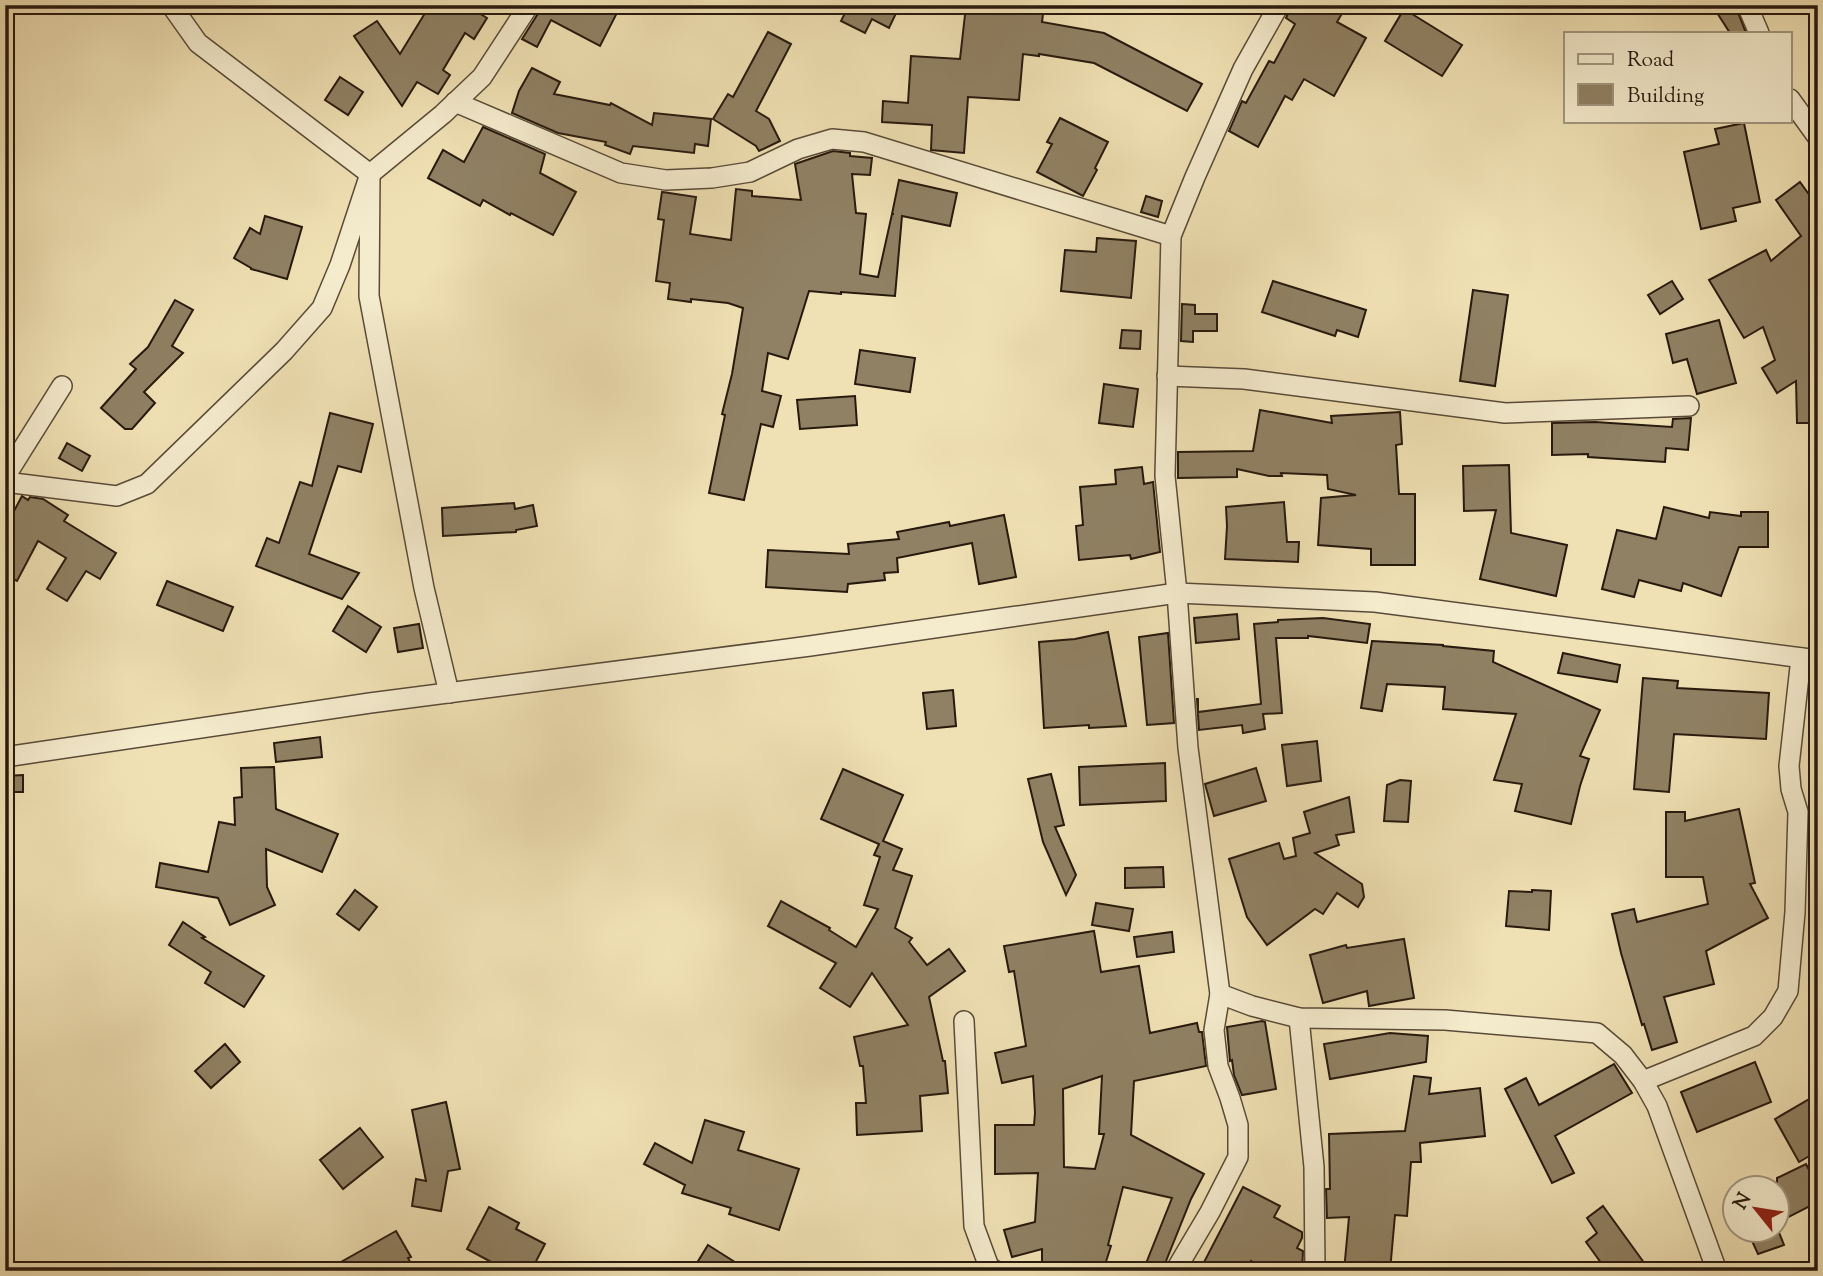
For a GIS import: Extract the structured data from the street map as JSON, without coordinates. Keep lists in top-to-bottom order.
{
  "legend": ["Road", "Building"],
  "north": "top left"
}
